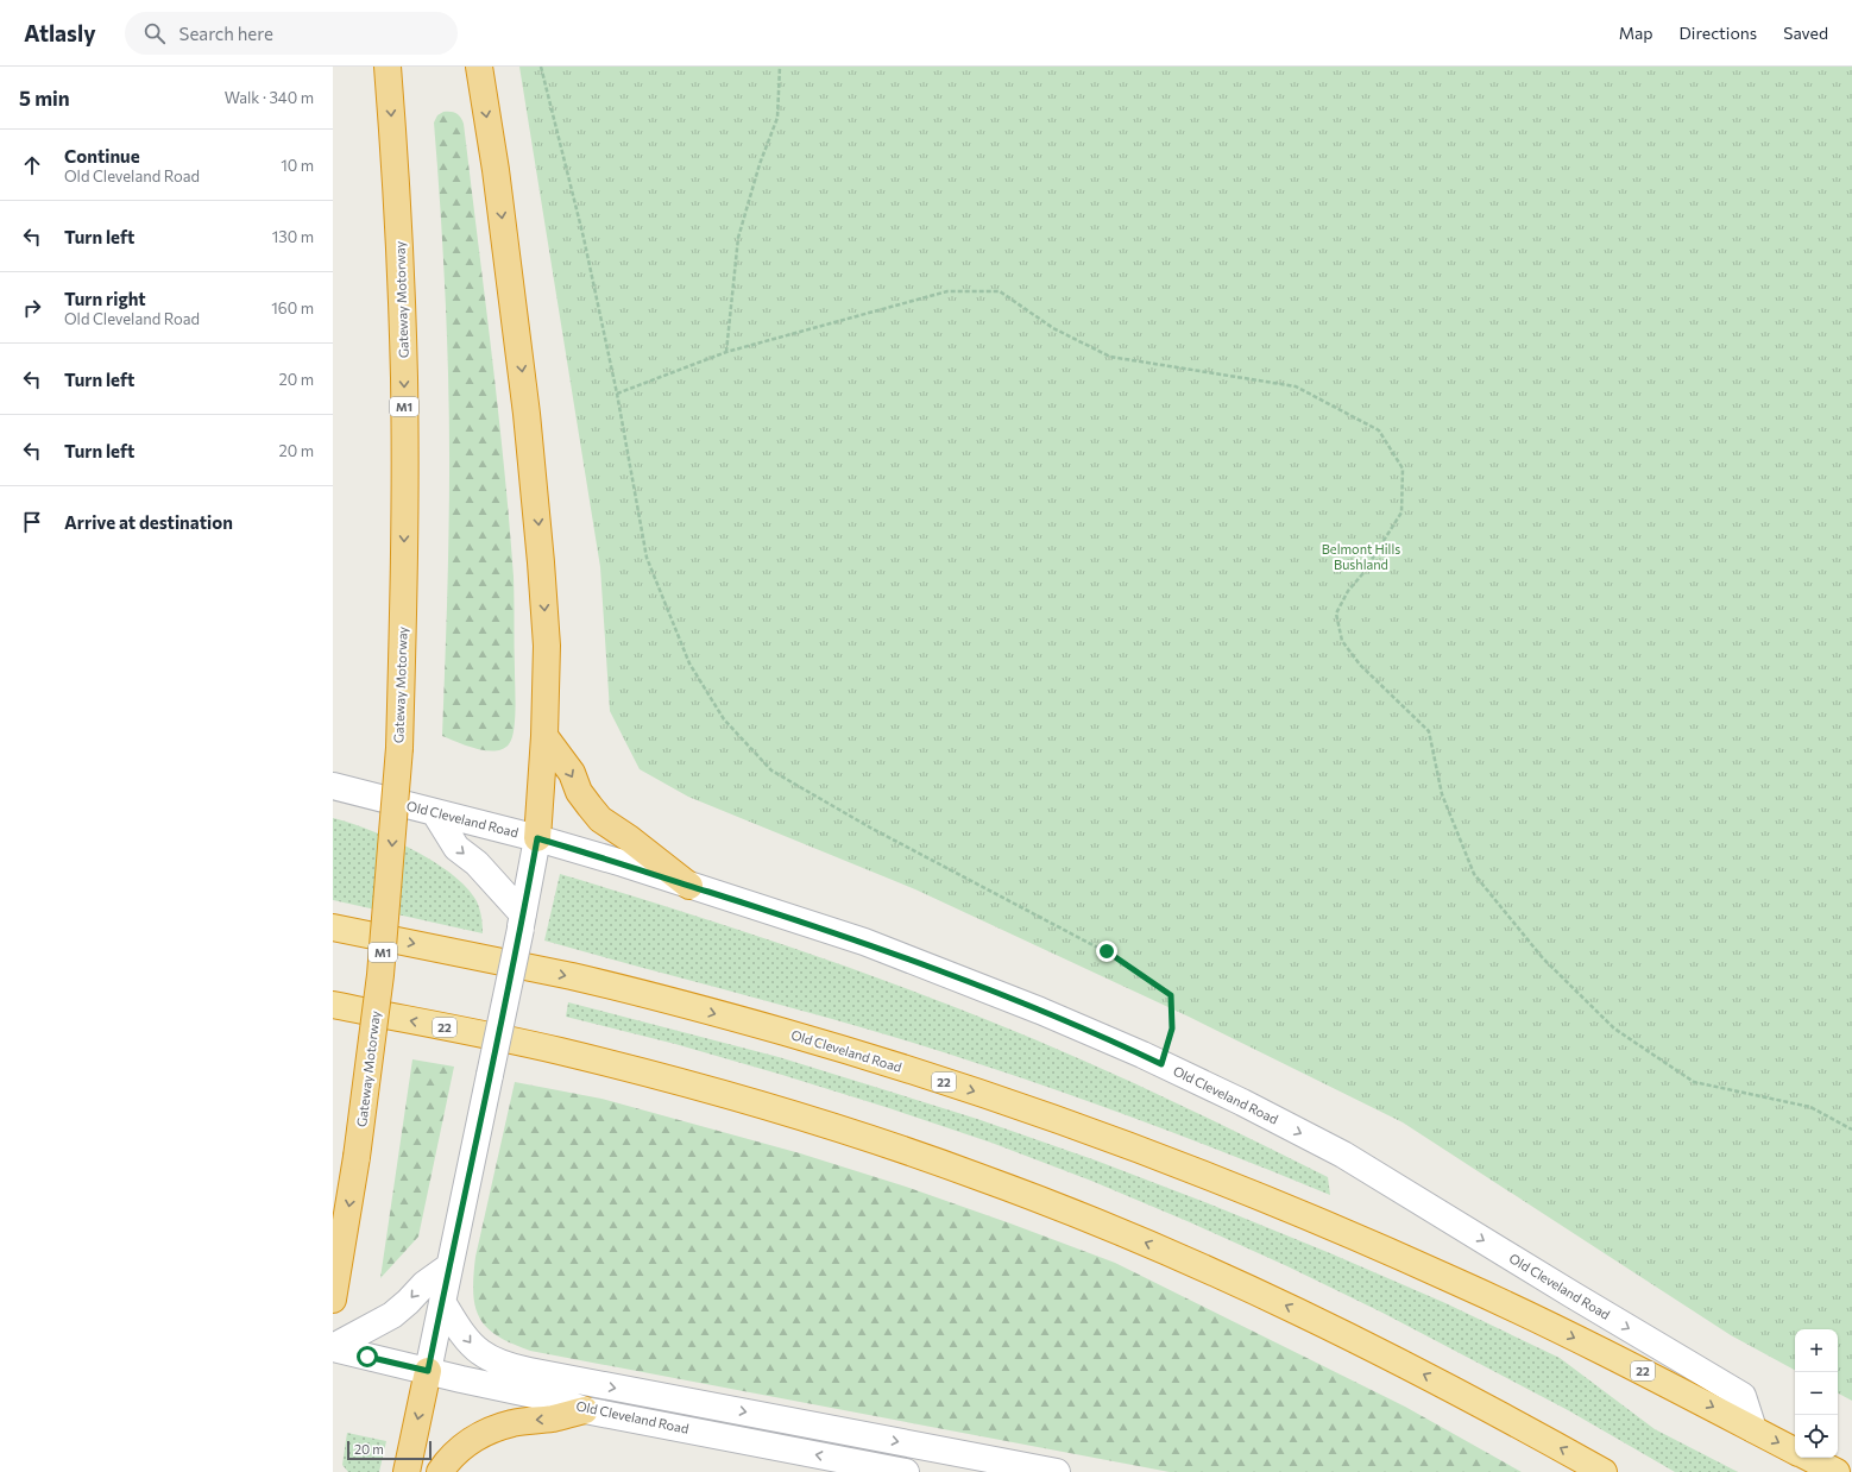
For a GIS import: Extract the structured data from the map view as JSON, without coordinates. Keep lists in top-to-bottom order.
{
  "streets": {
    "highway": [
      "Gateway Motorway",
      "M1",
      "Old Cleveland Road",
      "22"
    ]
  },
  "parks": ["Belmont Hills Bushland"],
  "scale_bar": "20 m",
  "page": {
    "header": "Atlasly",
    "search": "Search here",
    "nav": ["Map", "Directions", "Saved"],
    "heading": ["5 min", "Walk · 340 m"],
    "list": [
      ["Continue", "Old Cleveland Road", "10 m"],
      ["Turn left", "130 m"],
      ["Turn right", "Old Cleveland Road", "160 m"],
      ["Turn left", "20 m"],
      ["Turn left", "20 m"],
      "Arrive at destination"
    ],
    "map_buttons": ["+", "−"],
    "scale": "20 m"
  }
}
